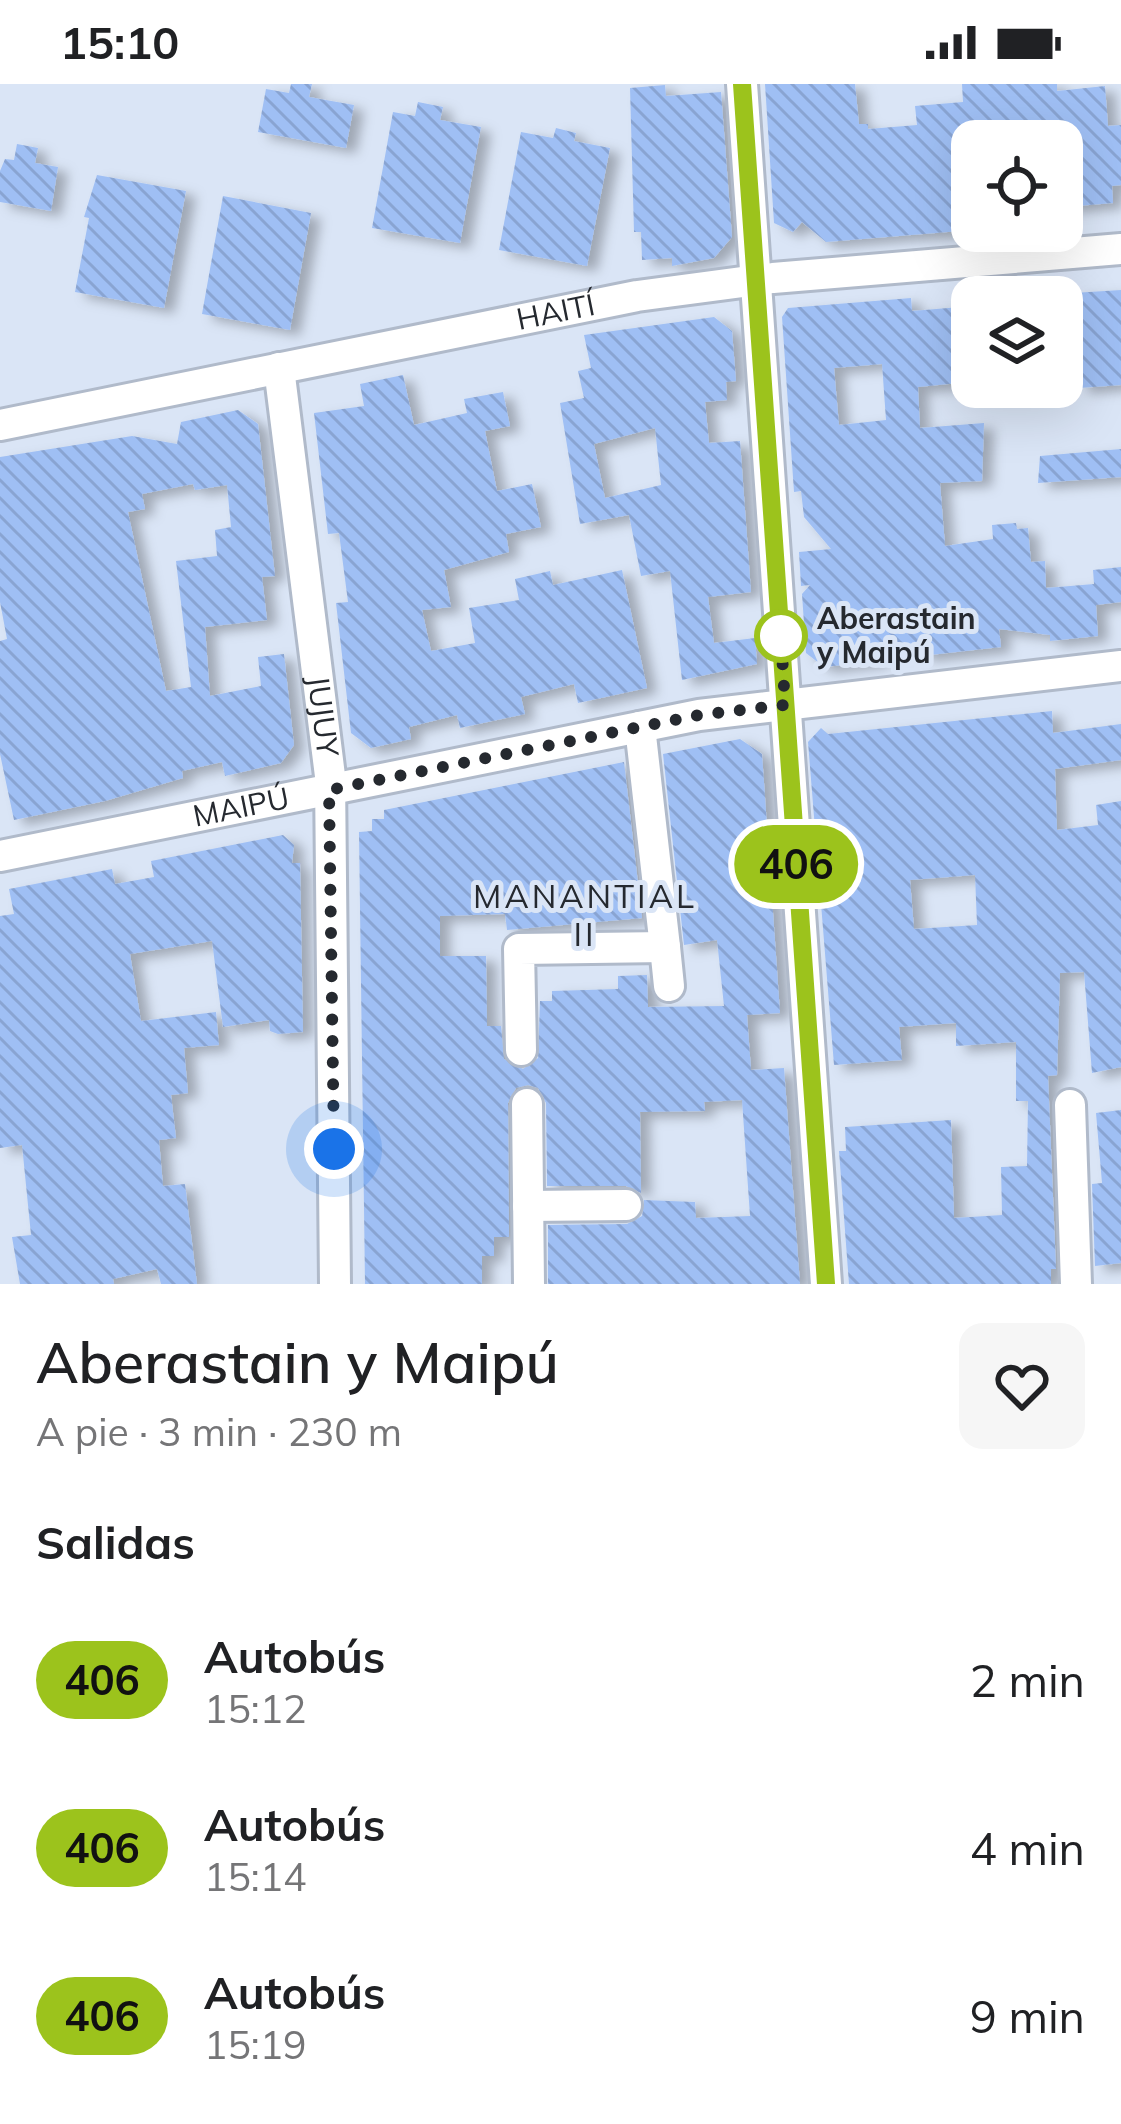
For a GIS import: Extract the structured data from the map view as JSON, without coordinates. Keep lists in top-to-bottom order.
{
  "streets": {
    "street": ["HAITÍ", "JUJUY", "MAIPÚ"]
  },
  "crossings": [
    ["HAITÍ", "JUJUY"],
    ["JUJUY", "MAIPÚ"]
  ],
  "districts": ["MANANTIAL II"],
  "places": ["Aberastain y Maipú"],
  "lines": ["bus line 406"],
  "page": {
    "status": "15:10",
    "on_map": "406",
    "heading": [
      ["Aberastain y Maipú", "A pie · 3 min · 230 m"],
      "Salidas"
    ],
    "list": [
      {
        "mark": "406",
        "name": "Autobús",
        "note": "15:12",
        "value": "2 min"
      },
      {
        "mark": "406",
        "name": "Autobús",
        "note": "15:14",
        "value": "4 min"
      },
      {
        "mark": "406",
        "name": "Autobús",
        "note": "15:19",
        "value": "9 min"
      }
    ]
  }
}
